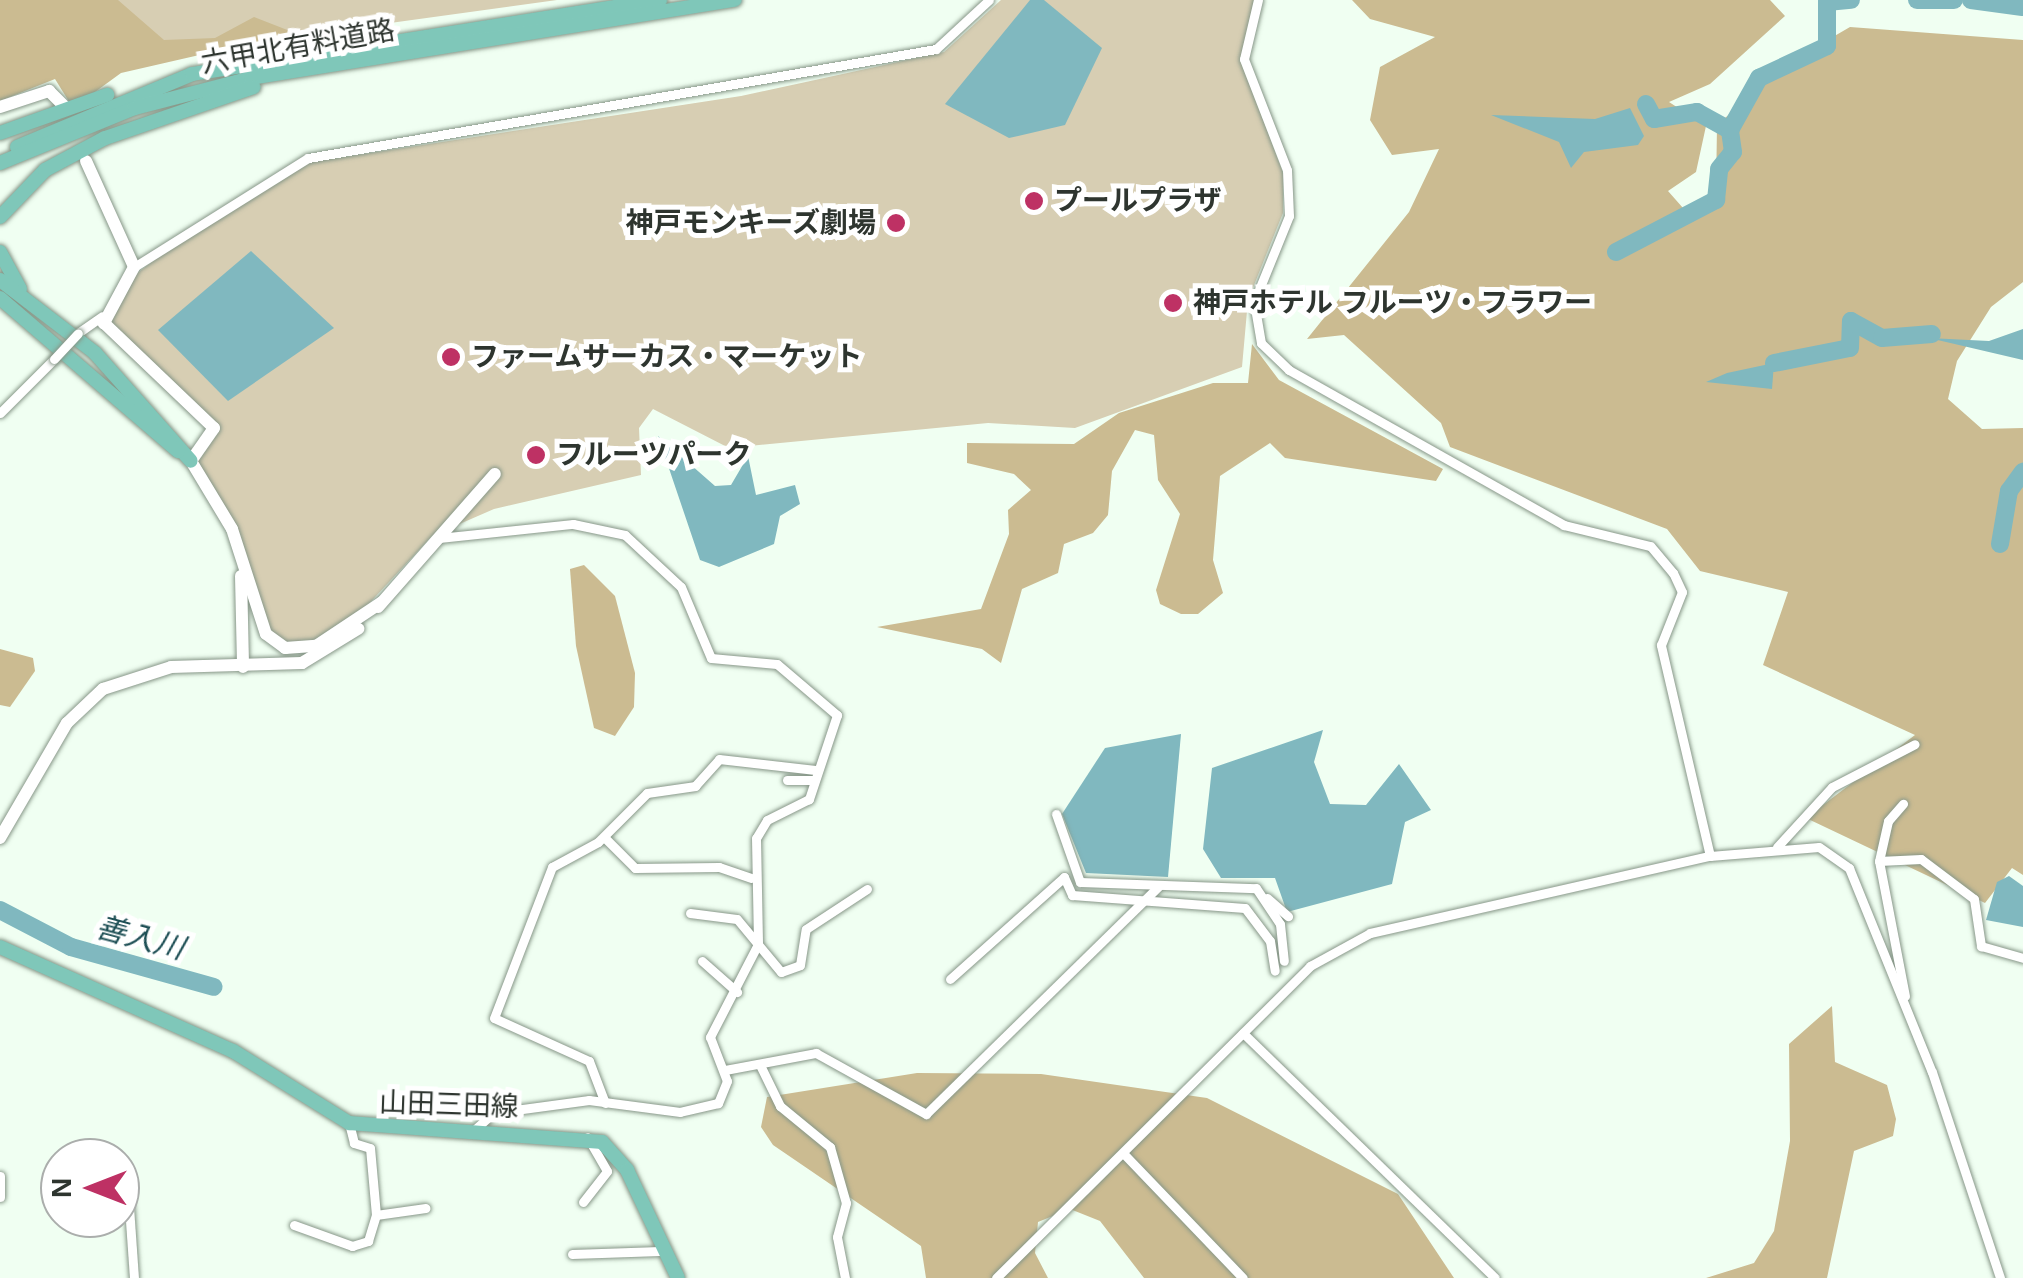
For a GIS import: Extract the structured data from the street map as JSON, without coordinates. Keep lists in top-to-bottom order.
{
  "streets": {
    "main road": ["六甲北有料道路", "山田三田線"]
  },
  "water": ["善入川"],
  "places": [
    "プールプラザ",
    "神戸モンキーズ劇場",
    "神戸ホテル フルーツ・フラワー",
    "ファームサーカス・マーケット",
    "フルーツパーク"
  ],
  "north": "left"
}
